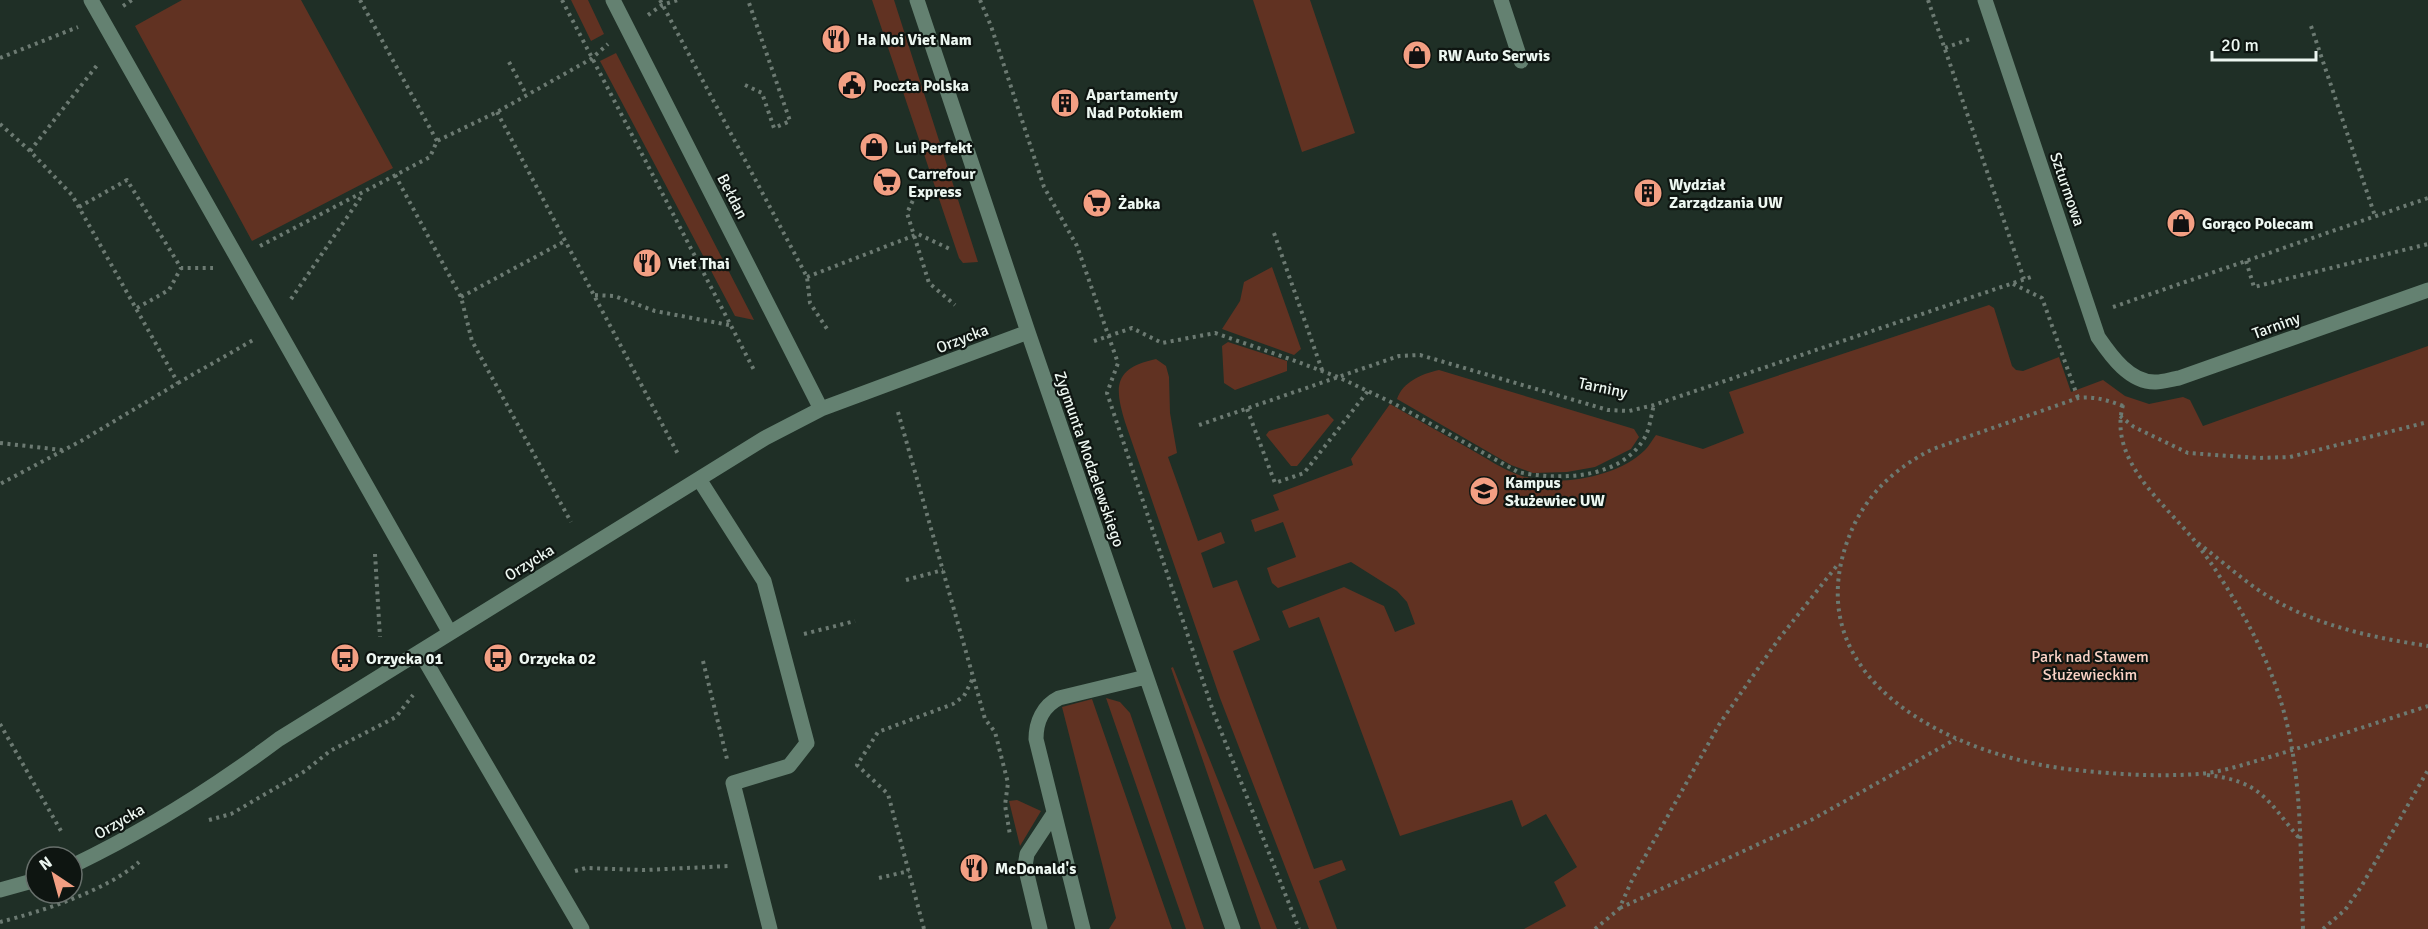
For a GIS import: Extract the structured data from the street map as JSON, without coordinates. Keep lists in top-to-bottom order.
{
  "streets": {
    "street": [
      "Szturmowa",
      "Bełdan",
      "Tarniny",
      "Orzycka",
      "Zygmunta Modzelewskiego"
    ]
  },
  "crossings": [
    ["Szturmowa", "Tarniny"],
    ["Bełdan", "Orzycka"],
    ["Orzycka", "Zygmunta Modzelewskiego"]
  ],
  "parks": ["Park nad Stawem Służewieckim"],
  "places": {
    "restaurant": ["Ha Noi Viet Nam", "Viet Thai", "McDonald's"],
    "shop": ["RW Auto Serwis", "Lui Perfekt", "Gorąco Polecam"],
    "public building": ["Poczta Polska"],
    "building": ["Apartamenty Nad Potokiem", "Wydział Zarządzania UW"],
    "supermarket": ["Carrefour Express", "Żabka"],
    "school or university": ["Kampus Służewiec UW"],
    "bus stop": ["Orzycka 01", "Orzycka 02"]
  },
  "scale_bar": "20 m",
  "north": "top left"
}
